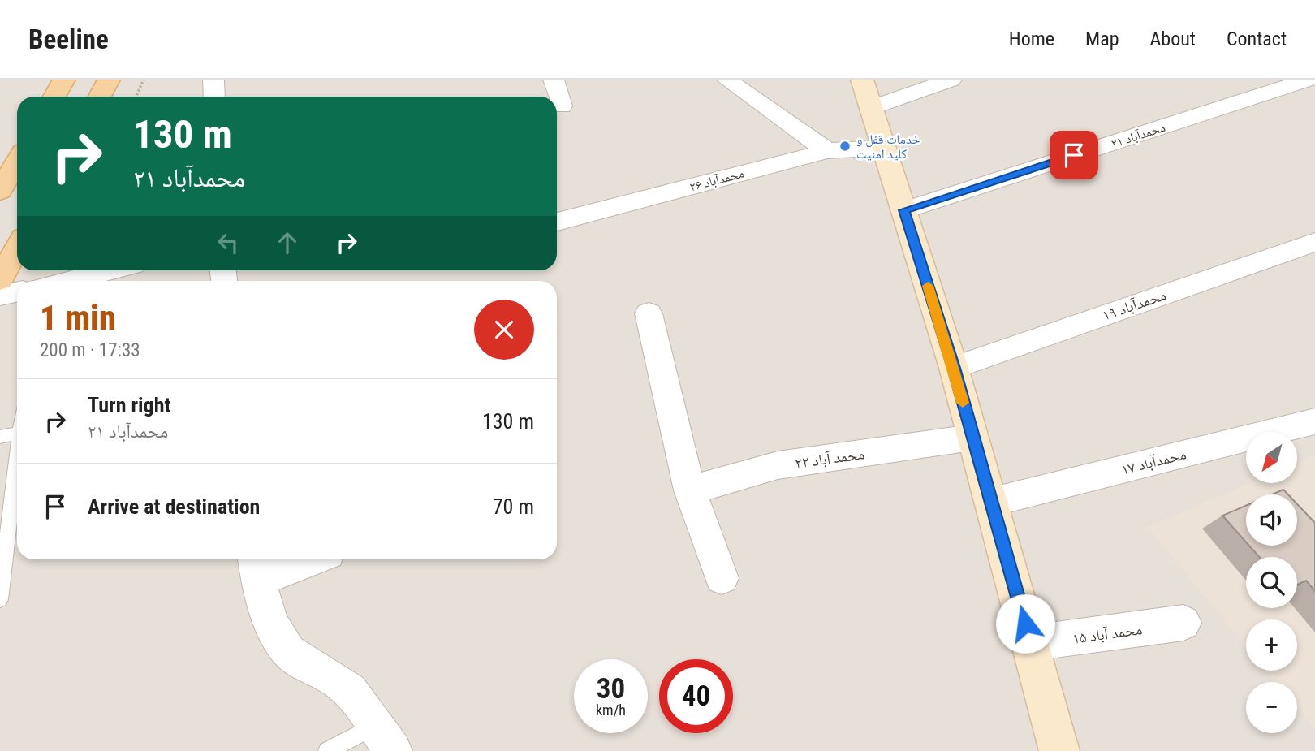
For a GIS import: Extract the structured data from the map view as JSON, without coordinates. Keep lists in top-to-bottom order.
{
  "streets": {
    "street": [
      "محمدآباد ۲۱",
      "محمدآباد ۲۶",
      "محمدآباد ۱۹",
      "محمد آباد ۲۲",
      "محمدآباد ۱۷",
      "محمد آباد ۱۵"
    ]
  },
  "places": ["خدمات قفل و کلید امنیت"],
  "north": "bottom left",
  "page": {
    "header": "Beeline",
    "nav": [
      "Home",
      "Map",
      "About",
      "Contact"
    ],
    "turn": ["130 m", "محمدآباد ۲۱"],
    "heading": ["1 min", "200 m · 17:33"],
    "list": [
      {
        "name": "Turn right",
        "note": "محمدآباد ۲۱",
        "value": "130 m"
      },
      {
        "name": "Arrive at destination",
        "value": "70 m"
      }
    ],
    "map_buttons": ["+", "−"],
    "speed": "30 km/h",
    "limit": "40"
  }
}
